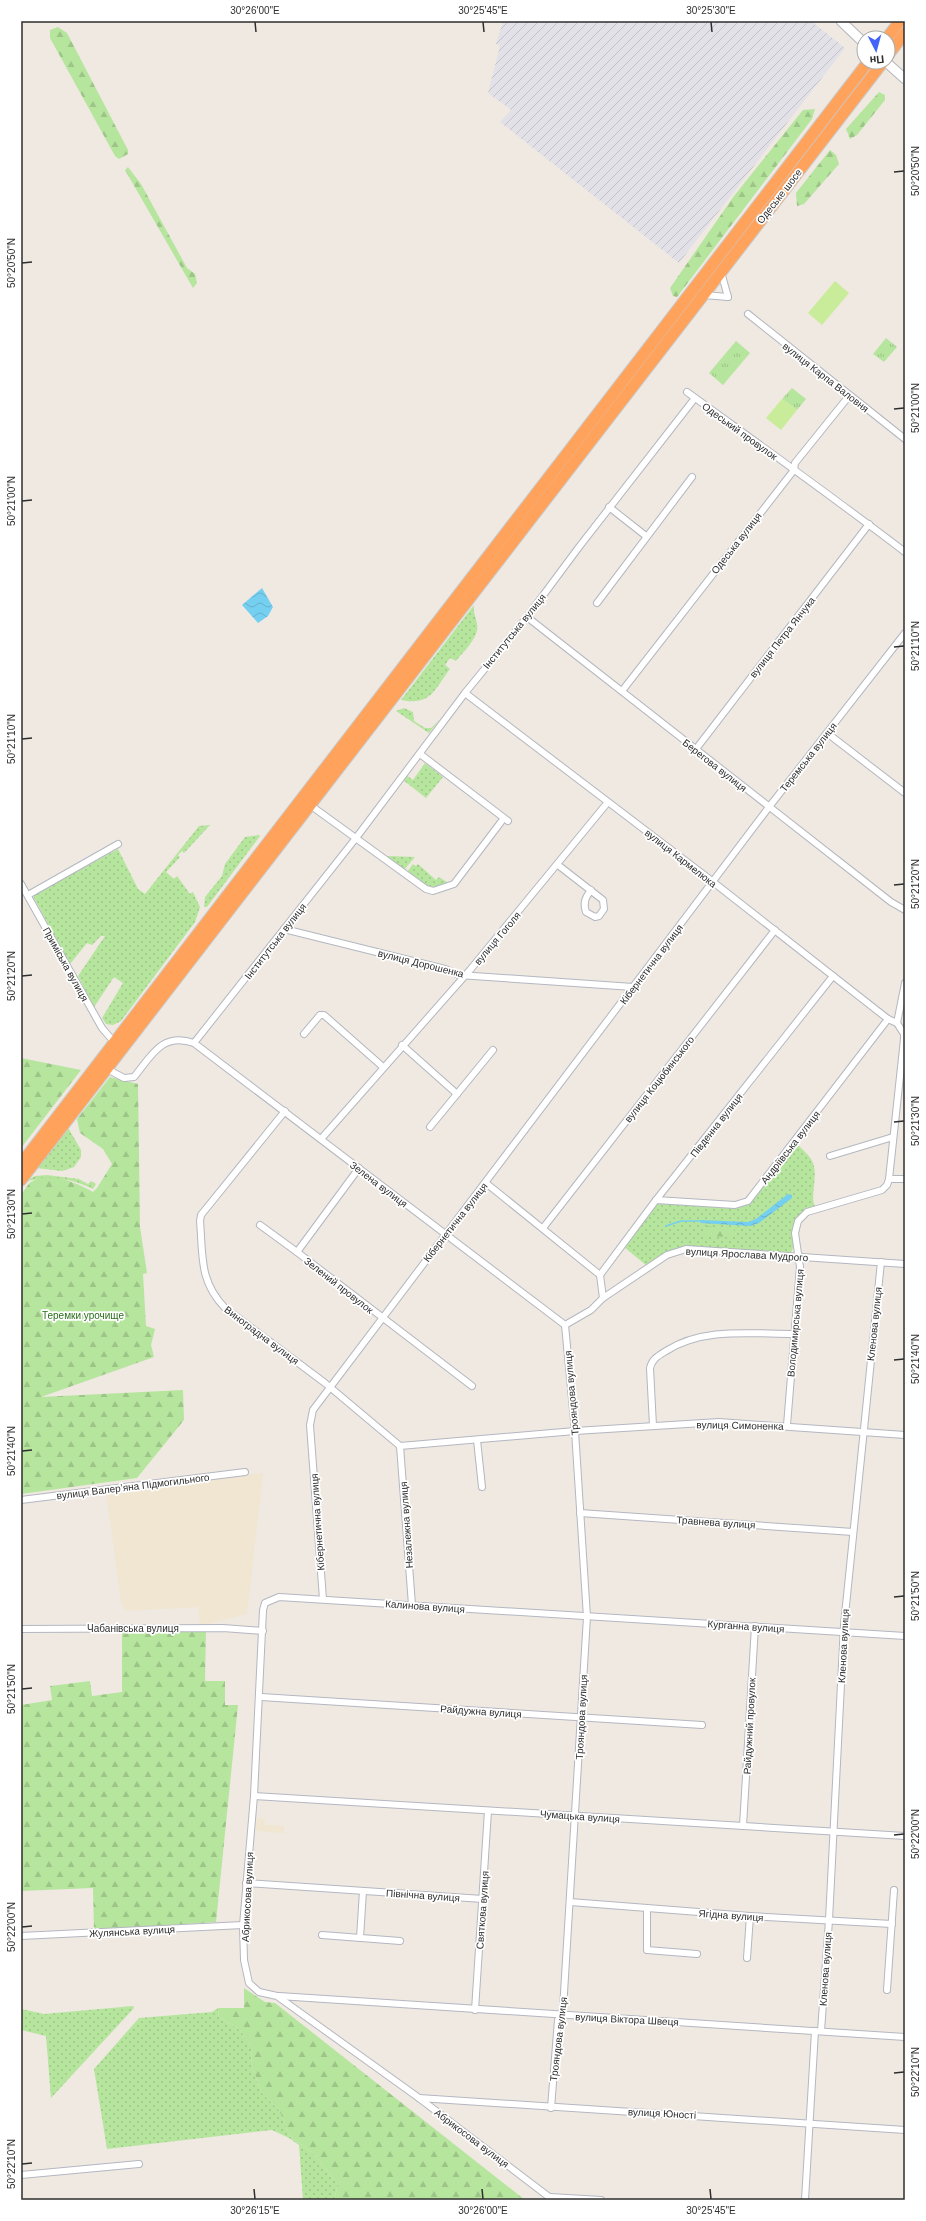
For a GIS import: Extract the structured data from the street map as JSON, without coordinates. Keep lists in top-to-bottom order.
{
  "streets": {
    "highway": ["Одеське шосе"],
    "street": [
      "вулиця Карпа Валовня",
      "Одеський провулок",
      "Одеська вулиця",
      "Інститутська вулиця",
      "вулиця Петра Янчука",
      "Теремська вулиця",
      "Берегова вулиця",
      "вулиця Кармелюка",
      "вулиця Гоголя",
      "вулиця Дорошенка",
      "Приміська вулиця",
      "Кібернетична вулиця",
      "вулиця Коцюбинського",
      "Південна вулиця",
      "Андріївська вулиця",
      "Зелена вулиця",
      "вулиця Ярослава Мудрого",
      "Зелений провулок",
      "Володимирська вулиця",
      "Кленова вулиця",
      "Виноградна вулиця",
      "Трояндова вулиця",
      "вулиця Симоненка",
      "вулиця Валерʼяна Підмогильного",
      "Травнева вулиця",
      "Незалежна вулиця",
      "Калинова вулиця",
      "Курганна вулиця",
      "Чабанівська вулиця",
      "Райдужна вулиця",
      "Райдужний провулок",
      "Чумацька вулиця",
      "Північна вулиця",
      "Абрикосова вулиця",
      "Святкова вулиця",
      "Ягідна вулиця",
      "Жулянська вулиця",
      "вулиця Віктора Швеця",
      "вулиця Юності"
    ]
  },
  "crossings": [
    ["вулиця Карпа Валовня", "Одеська вулиця"],
    ["Одеський провулок", "Одеська вулиця"],
    ["Одеський провулок", "Інститутська вулиця"],
    ["Одеський провулок", "вулиця Петра Янчука"],
    ["Одеська вулиця", "Берегова вулиця"],
    ["Інститутська вулиця", "Берегова вулиця"],
    ["Інститутська вулиця", "вулиця Кармелюка"],
    ["Інститутська вулиця", "вулиця Дорошенка"],
    ["Інститутська вулиця", "Зелена вулиця"],
    ["вулиця Петра Янчука", "Берегова вулиця"],
    ["Теремська вулиця", "Берегова вулиця"],
    ["Теремська вулиця", "вулиця Кармелюка"],
    ["Теремська вулиця", "Кібернетична вулиця"],
    ["вулиця Кармелюка", "вулиця Гоголя"],
    ["вулиця Кармелюка", "Кібернетична вулиця"],
    ["вулиця Кармелюка", "вулиця Коцюбинського"],
    ["вулиця Кармелюка", "Південна вулиця"],
    ["вулиця Кармелюка", "Андріївська вулиця"],
    ["вулиця Гоголя", "вулиця Дорошенка"],
    ["вулиця Гоголя", "Зелена вулиця"],
    ["вулиця Дорошенка", "Кібернетична вулиця"],
    ["Кібернетична вулиця", "Зелена вулиця"],
    ["Кібернетична вулиця", "Зелений провулок"],
    ["Кібернетична вулиця", "Виноградна вулиця"],
    ["Кібернетична вулиця", "Калинова вулиця"],
    ["Південна вулиця", "Андріївська вулиця"],
    ["Зелена вулиця", "вулиця Ярослава Мудрого"],
    ["Зелена вулиця", "Зелений провулок"],
    ["Зелена вулиця", "Виноградна вулиця"],
    ["Зелена вулиця", "Трояндова вулиця"],
    ["вулиця Ярослава Мудрого", "Володимирська вулиця"],
    ["вулиця Ярослава Мудрого", "Кленова вулиця"],
    ["вулиця Ярослава Мудрого", "Трояндова вулиця"],
    ["Володимирська вулиця", "вулиця Симоненка"],
    ["Кленова вулиця", "вулиця Симоненка"],
    ["Кленова вулиця", "Травнева вулиця"],
    ["Кленова вулиця", "Курганна вулиця"],
    ["Кленова вулиця", "Чумацька вулиця"],
    ["Кленова вулиця", "Ягідна вулиця"],
    ["Кленова вулиця", "вулиця Віктора Швеця"],
    ["Кленова вулиця", "вулиця Юності"],
    ["Виноградна вулиця", "Незалежна вулиця"],
    ["Трояндова вулиця", "вулиця Симоненка"],
    ["Трояндова вулиця", "Травнева вулиця"],
    ["Трояндова вулиця", "Калинова вулиця"],
    ["Трояндова вулиця", "Курганна вулиця"],
    ["Трояндова вулиця", "Райдужна вулиця"],
    ["Трояндова вулиця", "Чумацька вулиця"],
    ["Трояндова вулиця", "Ягідна вулиця"],
    ["Трояндова вулиця", "вулиця Віктора Швеця"],
    ["Трояндова вулиця", "вулиця Юності"],
    ["Незалежна вулиця", "Калинова вулиця"],
    ["Калинова вулиця", "Курганна вулиця"],
    ["Калинова вулиця", "Абрикосова вулиця"],
    ["Курганна вулиця", "Райдужний провулок"],
    ["Чабанівська вулиця", "Абрикосова вулиця"],
    ["Райдужна вулиця", "Абрикосова вулиця"],
    ["Райдужний провулок", "Чумацька вулиця"],
    ["Чумацька вулиця", "Абрикосова вулиця"],
    ["Чумацька вулиця", "Святкова вулиця"],
    ["Північна вулиця", "Абрикосова вулиця"],
    ["Північна вулиця", "Святкова вулиця"],
    ["Абрикосова вулиця", "Жулянська вулиця"],
    ["Абрикосова вулиця", "вулиця Віктора Швеця"],
    ["Абрикосова вулиця", "вулиця Юності"],
    ["Святкова вулиця", "вулиця Віктора Швеця"]
  ],
  "parks": ["Теремки урочище"],
  "north": "bottom",
  "coordinates": [
    "30°26'00\"E",
    "30°25'45\"E",
    "30°25'30\"E",
    "50°20'50\"N",
    "50°21'00\"N",
    "50°21'10\"N",
    "50°21'20\"N",
    "50°21'30\"N",
    "50°21'40\"N",
    "50°21'50\"N",
    "50°22'00\"N",
    "50°22'10\"N",
    "30°26'15\"E"
  ]
}
